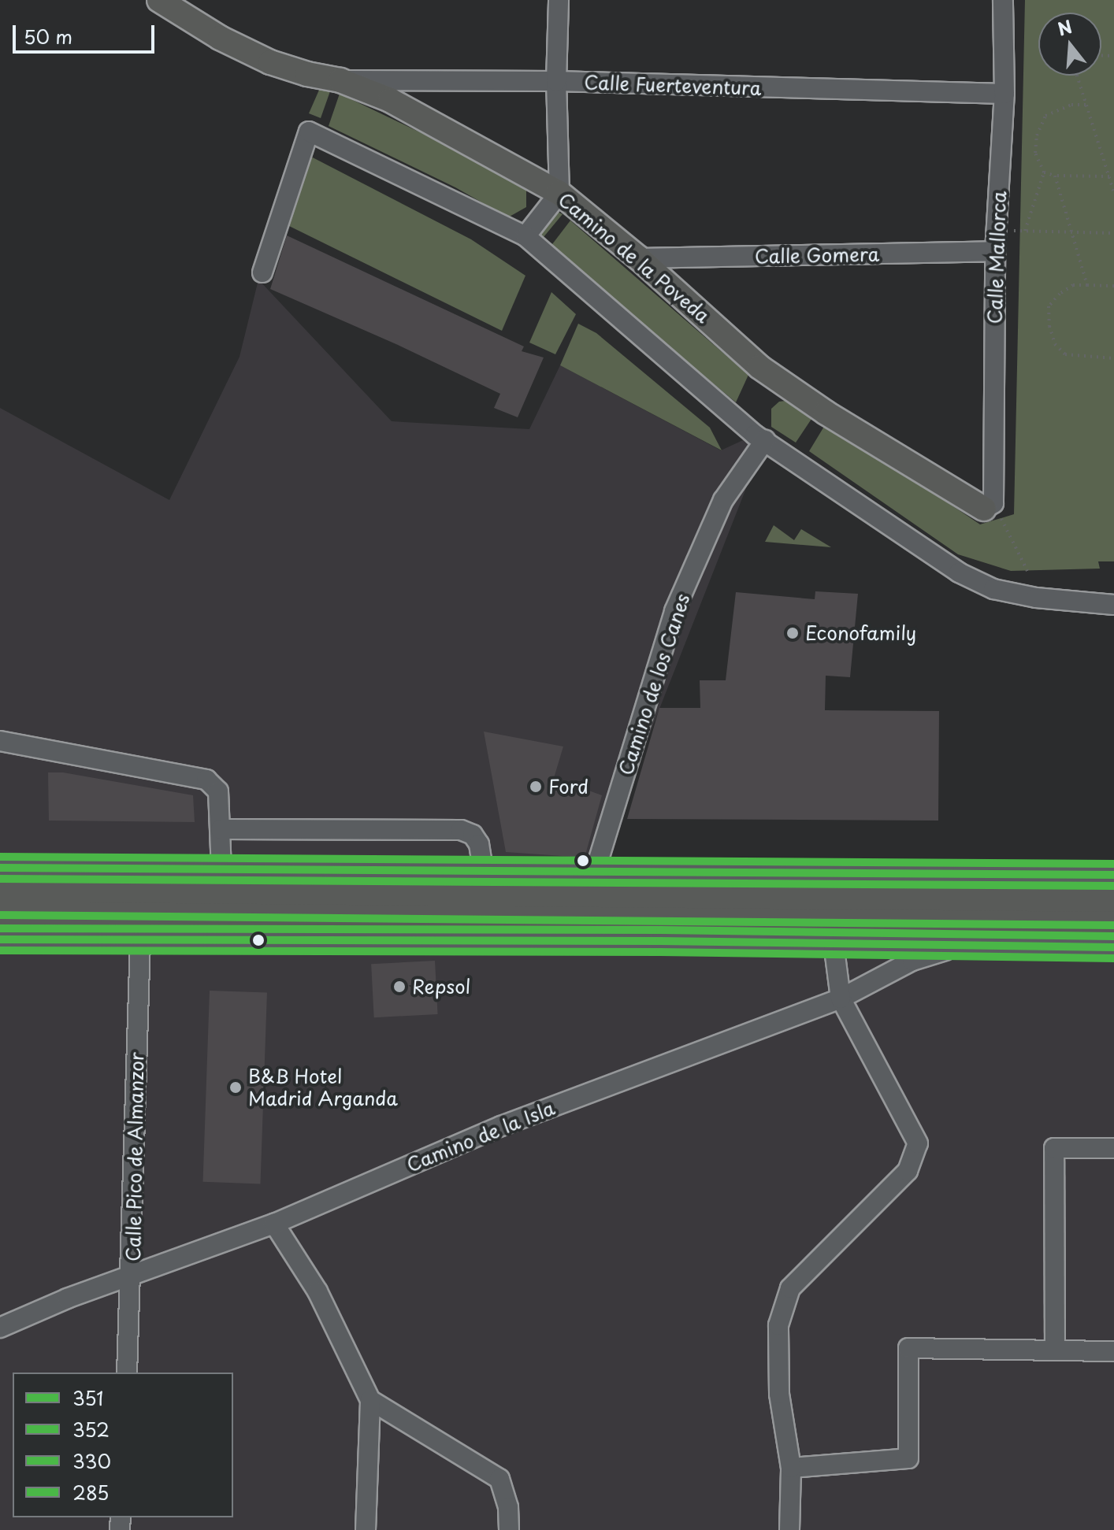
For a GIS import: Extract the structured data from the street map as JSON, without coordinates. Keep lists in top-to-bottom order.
{
  "streets": {
    "main road": ["Camino de la Poveda"],
    "street": [
      "Calle Fuerteventura",
      "Calle Gomera",
      "Calle Mallorca",
      "Camino de los Canes",
      "Camino de la Isla",
      "Calle Pico de Almanzor"
    ]
  },
  "crossings": [
    ["Calle Fuerteventura", "Camino de la Poveda"],
    ["Calle Fuerteventura", "Calle Mallorca"],
    ["Calle Gomera", "Camino de la Poveda"],
    ["Calle Gomera", "Calle Mallorca"],
    ["Camino de la Poveda", "Calle Mallorca"],
    ["Camino de la Isla", "Calle Pico de Almanzor"]
  ],
  "places": [
    "Econofamily",
    "Ford",
    "Repsol",
    "B&B Hotel Madrid Arganda"
  ],
  "lines": [
    "transit line 330",
    "transit line 351",
    "transit line 352",
    "transit line 285"
  ],
  "legend": [
    "351",
    "352",
    "330",
    "285"
  ],
  "scale_bar": "50 m",
  "north": "top"
}
